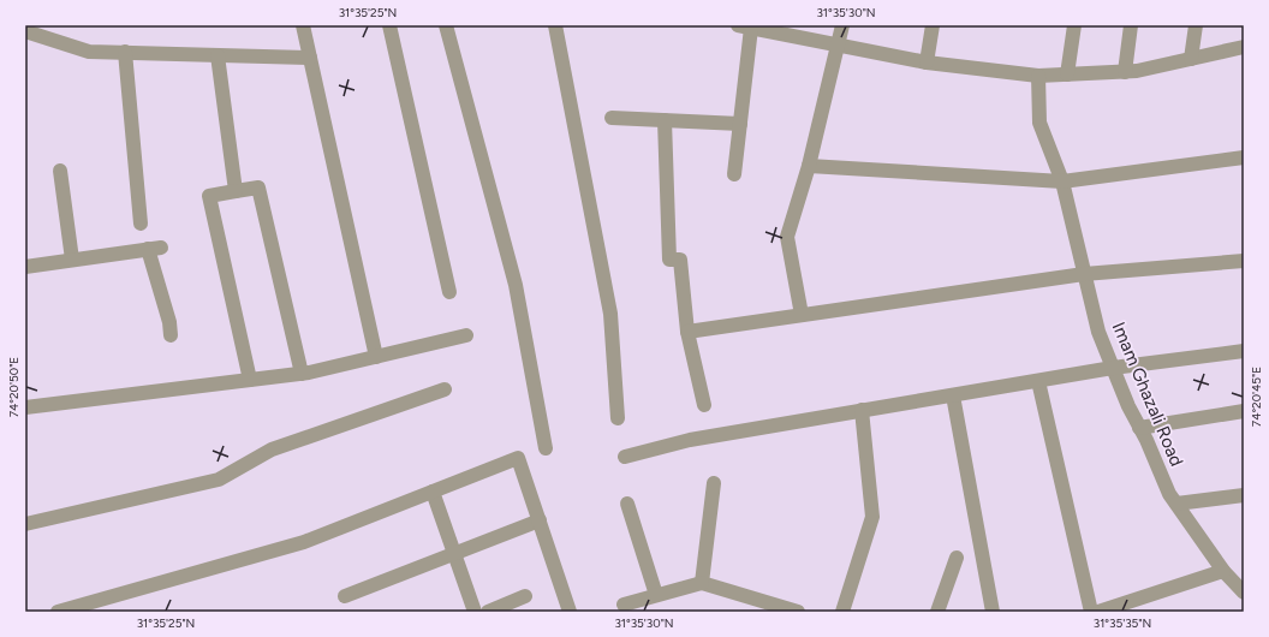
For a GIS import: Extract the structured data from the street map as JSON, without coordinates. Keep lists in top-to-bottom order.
{
  "streets": {
    "street": ["Imam Ghazali Road"]
  },
  "coordinates": [
    "31°35'25\"N",
    "31°35'30\"N",
    "74°20'50\"E",
    "74°20'45\"E",
    "31°35'35\"N"
  ]
}
